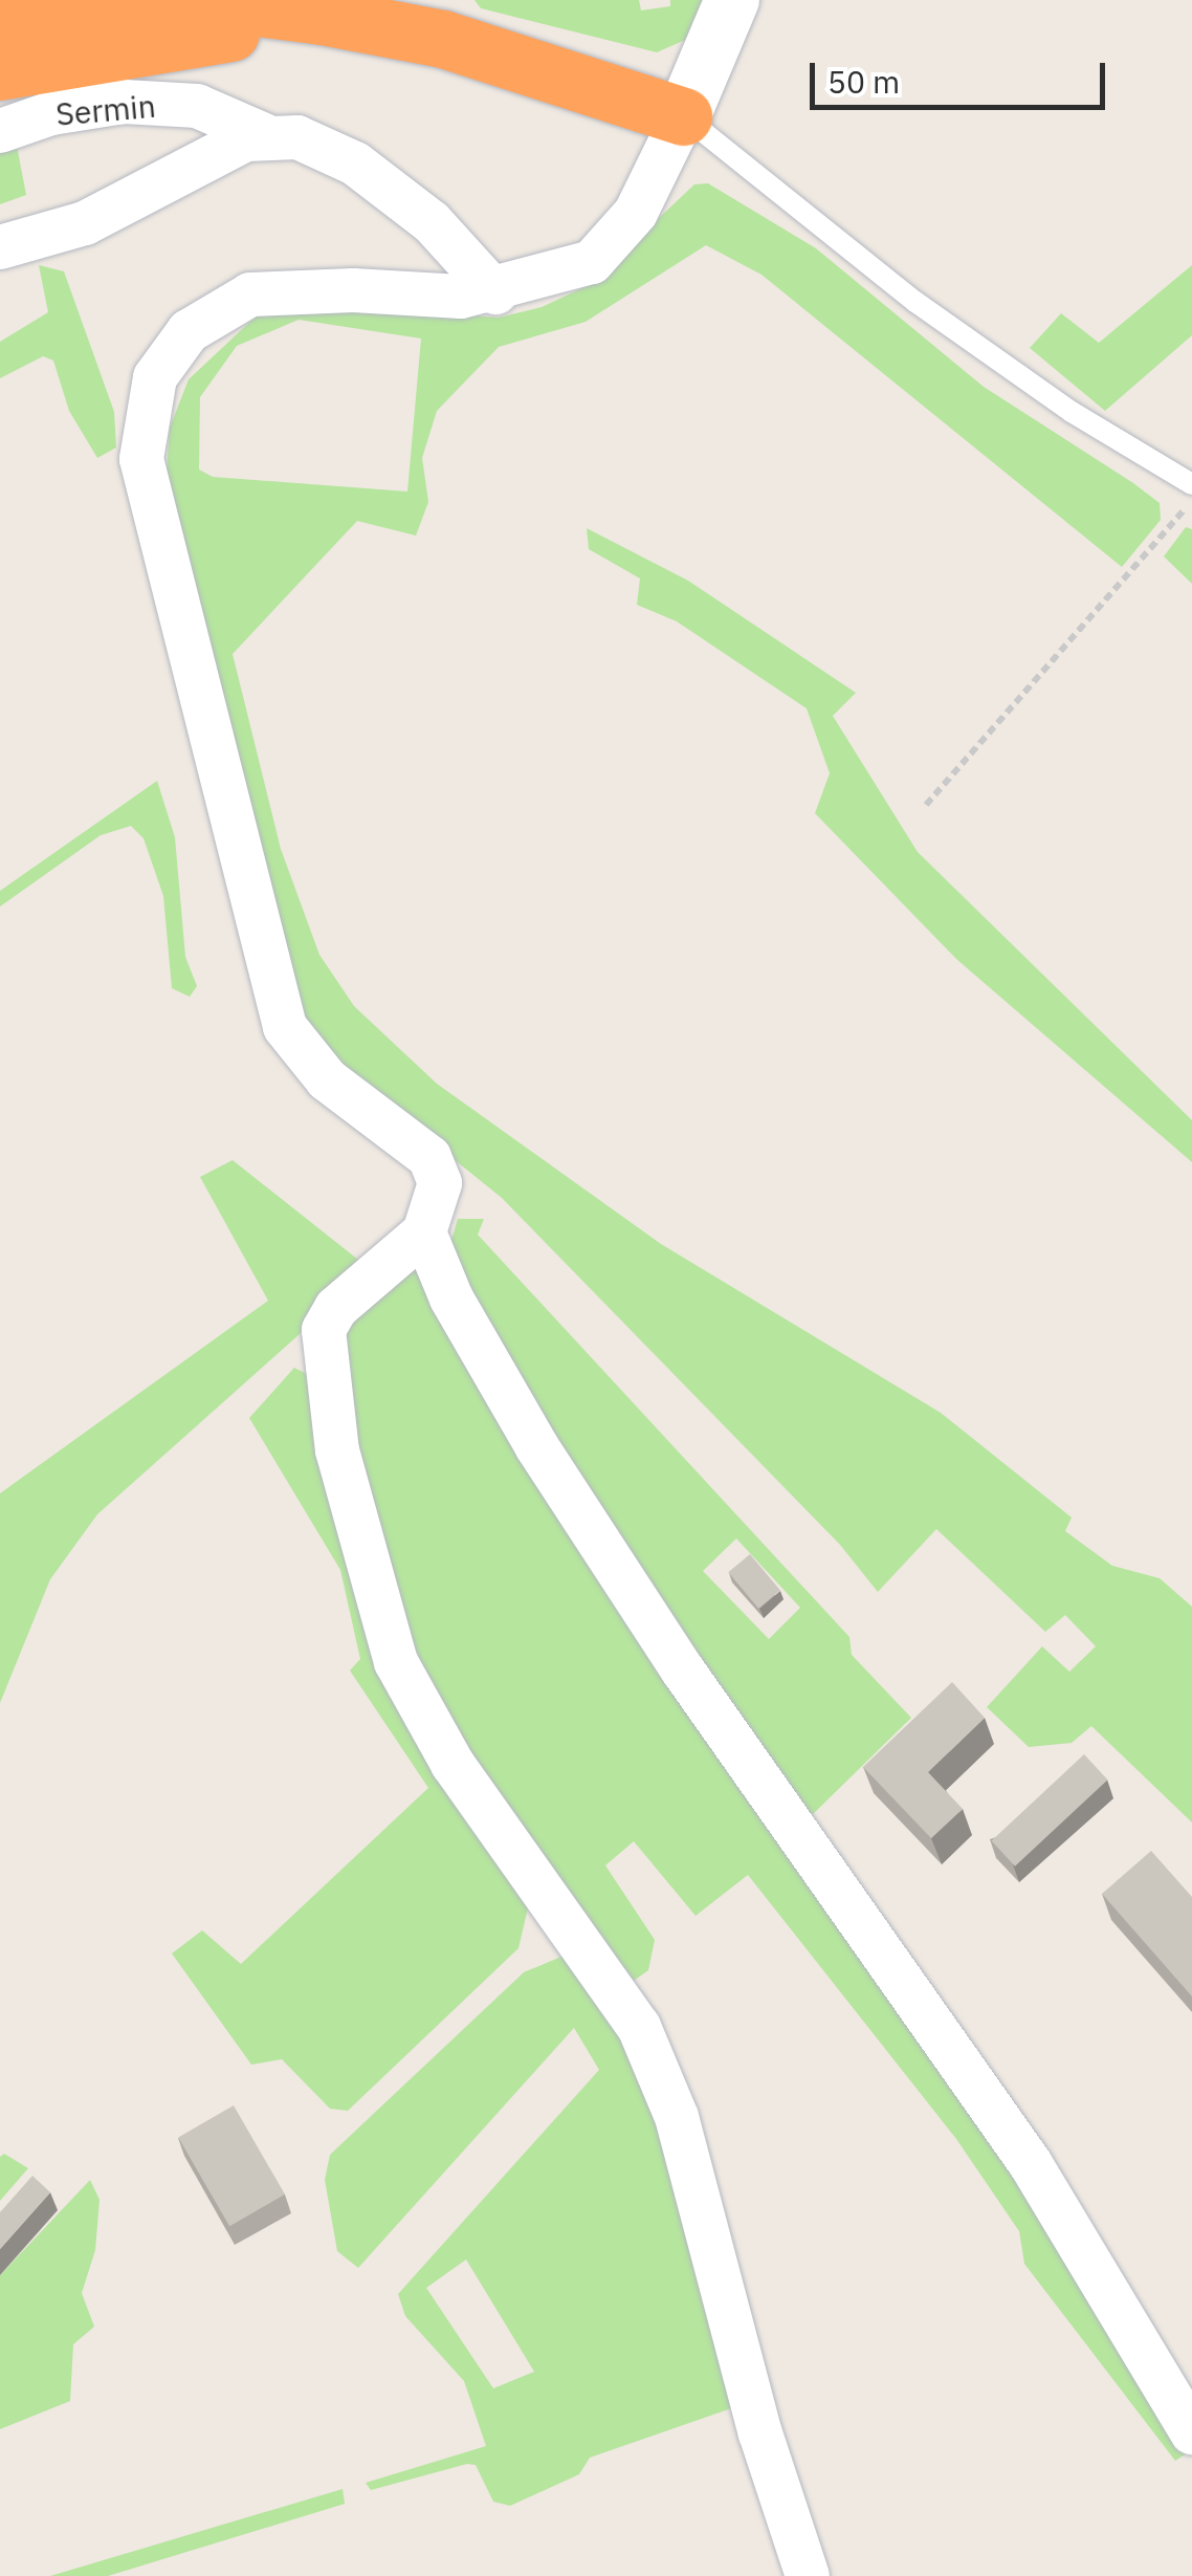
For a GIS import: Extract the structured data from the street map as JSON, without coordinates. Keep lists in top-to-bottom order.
{
  "streets": {
    "street": ["Sermin"]
  },
  "scale_bar": "50 m"
}
